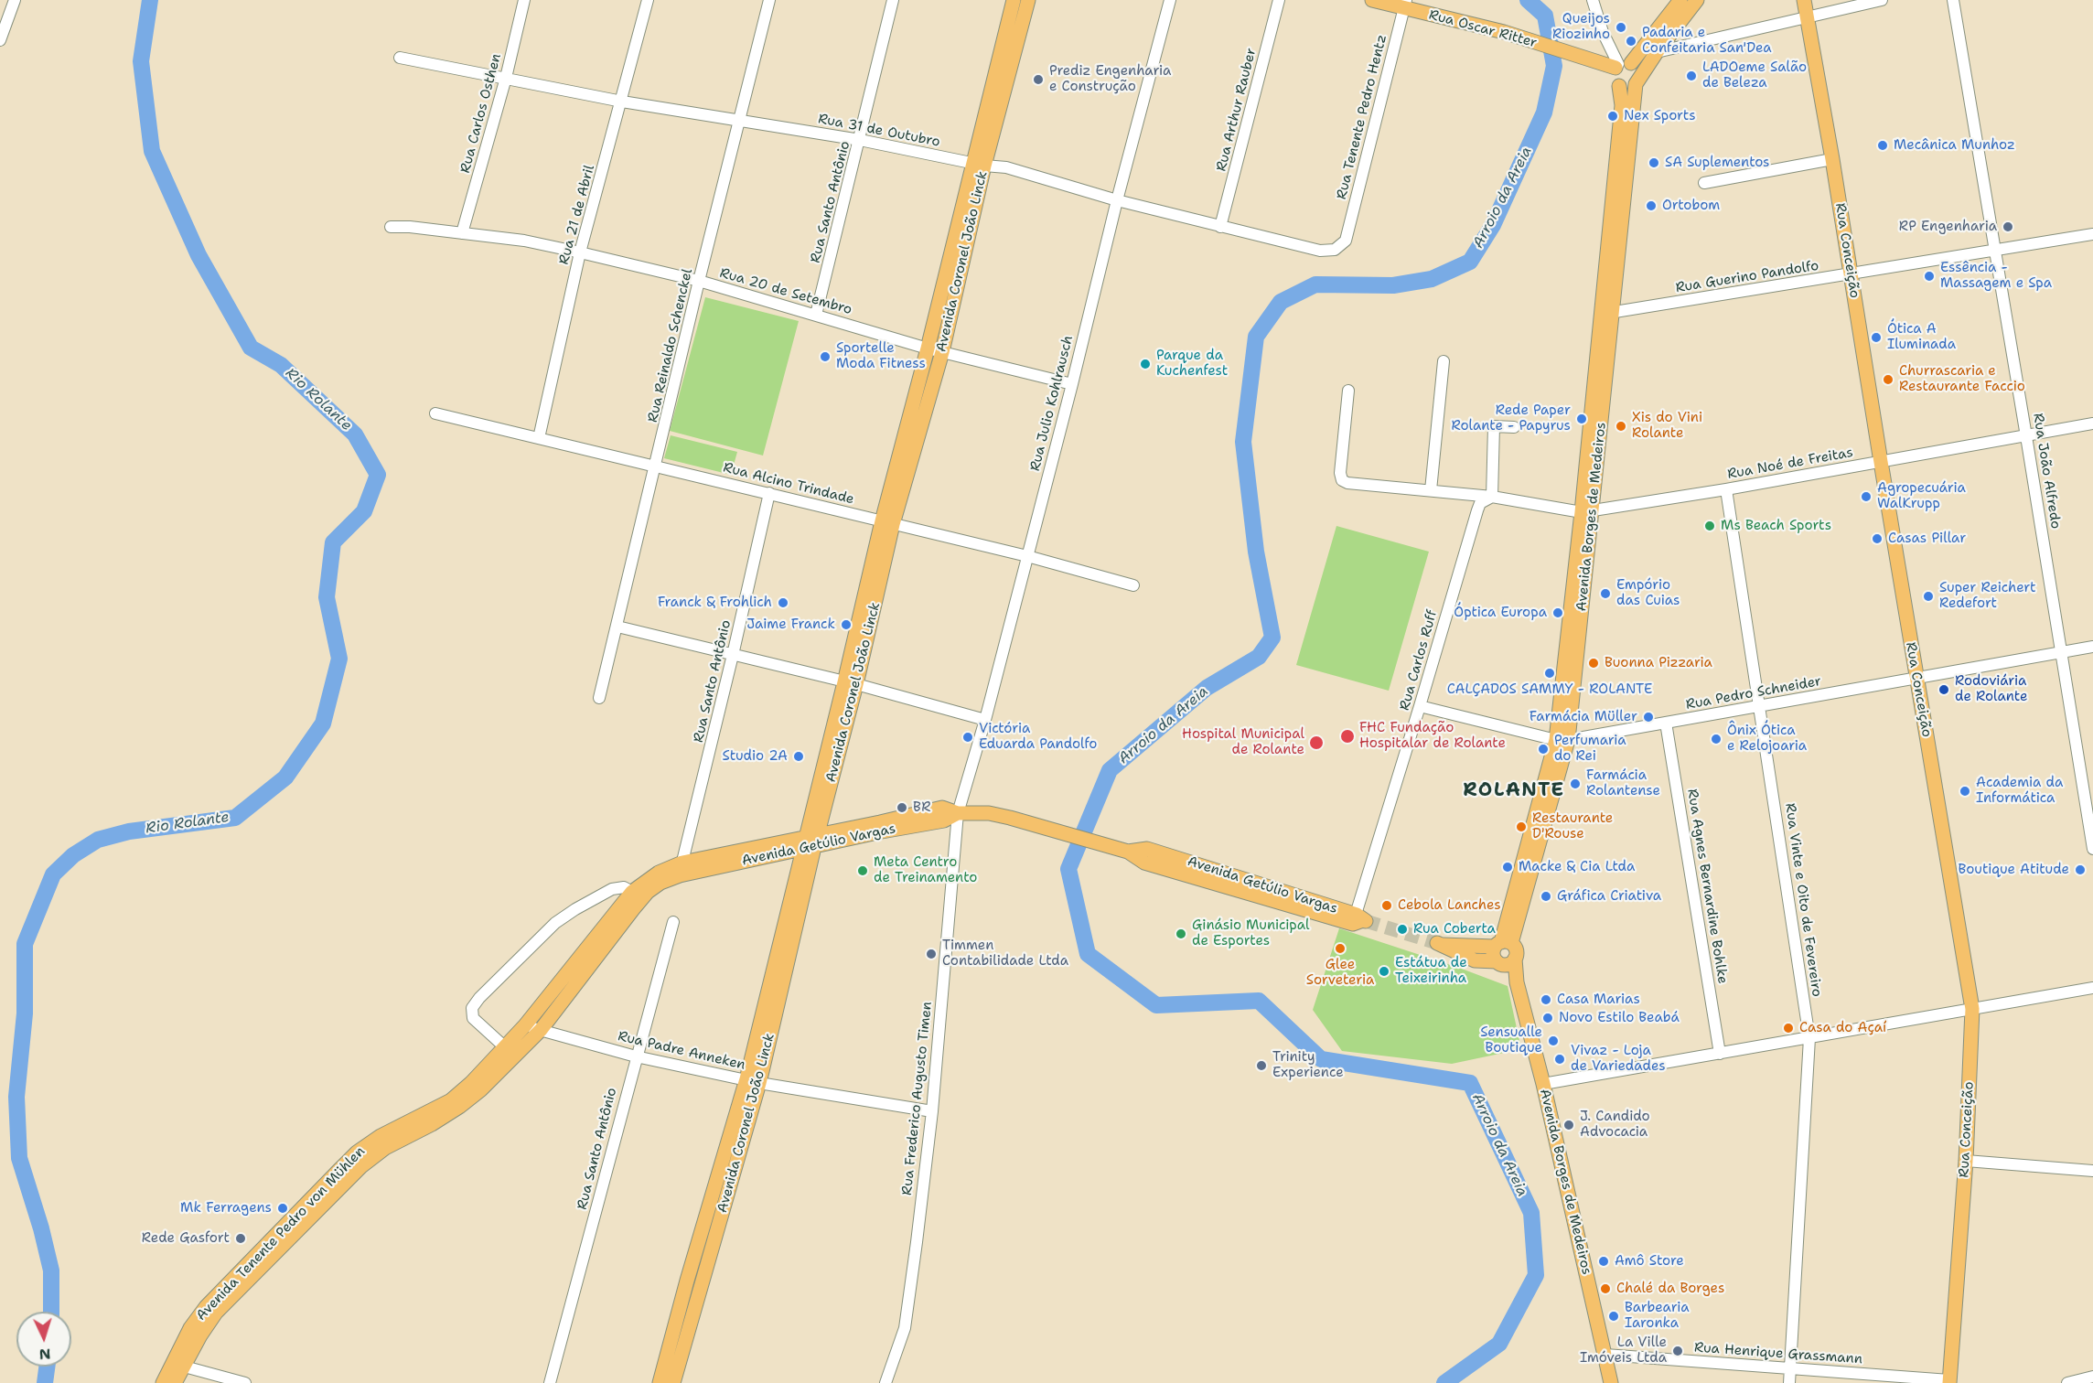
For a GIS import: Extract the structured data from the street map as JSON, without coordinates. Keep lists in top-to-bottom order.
{
  "streets": {
    "main road": [
      "Rua Oscar Ritter",
      "Rua Conceição",
      "Avenida Coronel João Linck",
      "Avenida Borges de Medeiros",
      "Avenida Getúlio Vargas",
      "Avenida Tenente Pedro von Mühlen"
    ],
    "street": [
      "Rua Arthur Rauber",
      "Rua Carlos Osthen",
      "Rua Tenente Pedro Hentz",
      "Rua 31 de Outubro",
      "Rua Santo Antônio",
      "Rua 21 de Abril",
      "Rua Guerino Pandolfo",
      "Rua 20 de Setembro",
      "Rua Reinaldo Schenckel",
      "Rua Julio Kohlrausch",
      "Rua Noé de Freitas",
      "Rua João Alfredo",
      "Rua Alcino Trindade",
      "Rua Carlos Ruff",
      "Rua Pedro Schneider",
      "Rua Agnes Bernardine Bohlke",
      "Rua Vinte e Oito de Fevereiro",
      "Rua Padre Anneken",
      "Rua Frederico Augusto Timen",
      "Rua Henrique Grassmann"
    ]
  },
  "crossings": [
    ["Rua Oscar Ritter", "Rua Tenente Pedro Hentz"],
    ["Rua Oscar Ritter", "Avenida Borges de Medeiros"],
    ["Rua Arthur Rauber", "Rua 31 de Outubro"],
    ["Rua Carlos Osthen", "Rua 31 de Outubro"],
    ["Rua Carlos Osthen", "Rua 20 de Setembro"],
    ["Rua Tenente Pedro Hentz", "Rua 31 de Outubro"],
    ["Rua 31 de Outubro", "Rua Santo Antônio"],
    ["Rua 31 de Outubro", "Rua 21 de Abril"],
    ["Rua 31 de Outubro", "Avenida Coronel João Linck"],
    ["Rua 31 de Outubro", "Rua Reinaldo Schenckel"],
    ["Rua 31 de Outubro", "Rua Julio Kohlrausch"],
    ["Rua Santo Antônio", "Rua 20 de Setembro"],
    ["Rua Santo Antônio", "Rua Alcino Trindade"],
    ["Rua Santo Antônio", "Avenida Getúlio Vargas"],
    ["Rua Santo Antônio", "Rua Padre Anneken"],
    ["Rua Santo Antônio", "Avenida Tenente Pedro von Mühlen"],
    ["Rua 21 de Abril", "Rua 20 de Setembro"],
    ["Rua 21 de Abril", "Rua Alcino Trindade"],
    ["Rua Conceição", "Rua Guerino Pandolfo"],
    ["Rua Conceição", "Rua Noé de Freitas"],
    ["Rua Conceição", "Rua Pedro Schneider"],
    ["Rua Conceição", "Rua Henrique Grassmann"],
    ["Avenida Coronel João Linck", "Rua 20 de Setembro"],
    ["Avenida Coronel João Linck", "Rua Alcino Trindade"],
    ["Avenida Coronel João Linck", "Avenida Getúlio Vargas"],
    ["Avenida Coronel João Linck", "Rua Padre Anneken"],
    ["Rua Guerino Pandolfo", "Rua João Alfredo"],
    ["Rua Guerino Pandolfo", "Avenida Borges de Medeiros"],
    ["Rua 20 de Setembro", "Rua Reinaldo Schenckel"],
    ["Rua 20 de Setembro", "Rua Julio Kohlrausch"],
    ["Rua Reinaldo Schenckel", "Rua Alcino Trindade"],
    ["Rua Julio Kohlrausch", "Rua Alcino Trindade"],
    ["Rua Julio Kohlrausch", "Avenida Getúlio Vargas"],
    ["Rua Julio Kohlrausch", "Rua Frederico Augusto Timen"],
    ["Rua Noé de Freitas", "Rua João Alfredo"],
    ["Rua Noé de Freitas", "Avenida Borges de Medeiros"],
    ["Rua Noé de Freitas", "Rua Carlos Ruff"],
    ["Rua Noé de Freitas", "Rua Vinte e Oito de Fevereiro"],
    ["Rua João Alfredo", "Rua Pedro Schneider"],
    ["Avenida Borges de Medeiros", "Rua Pedro Schneider"],
    ["Avenida Borges de Medeiros", "Rua Henrique Grassmann"],
    ["Rua Carlos Ruff", "Rua Pedro Schneider"],
    ["Rua Carlos Ruff", "Avenida Getúlio Vargas"],
    ["Rua Pedro Schneider", "Rua Agnes Bernardine Bohlke"],
    ["Rua Pedro Schneider", "Rua Vinte e Oito de Fevereiro"],
    ["Avenida Getúlio Vargas", "Rua Frederico Augusto Timen"],
    ["Avenida Getúlio Vargas", "Avenida Tenente Pedro von Mühlen"],
    ["Rua Vinte e Oito de Fevereiro", "Rua Henrique Grassmann"],
    ["Rua Padre Anneken", "Rua Frederico Augusto Timen"],
    ["Rua Padre Anneken", "Avenida Tenente Pedro von Mühlen"]
  ],
  "districts": ["ROLANTE"],
  "water": ["Arroio da Areia", "Rio Rolante"],
  "places": [
    "Queijos Riozinho",
    "Padaria e Confeitaria San'Dea",
    "LADOeme Salão de Beleza",
    "Prediz Engenharia e Construção",
    "Nex Sports",
    "Mecânica Munhoz",
    "SA Suplementos",
    "Ortobom",
    "RP Engenharia",
    "Essência - Massagem e Spa",
    "Ótica A Iluminada",
    "Sportelle Moda Fitness",
    "Parque da Kuchenfest",
    "Churrascaria e Restaurante Faccio",
    "Rede Paper Rolante - Papyrus",
    "Xis do Vini Rolante",
    "Agropecuária WalKrupp",
    "Ms Beach Sports",
    "Casas Pillar",
    "Empório das Cuias",
    "Super Reichert Redefort",
    "Franck & Frohlich",
    "Óptica Europa",
    "Jaime Franck",
    "Buonna Pizzaria",
    "CALÇADOS SAMMY - ROLANTE",
    "Rodoviária de Rolante",
    "Farmácia Müller",
    "FHC Fundação Hospitalar de Rolante",
    "Victória Eduarda Pandolfo",
    "Ônix Ótica e Relojoaria",
    "Hospital Municipal de Rolante",
    "Perfumaria do Rei",
    "Studio 2A",
    "Farmácia Rolantense",
    "Academia da Informática",
    "BR",
    "Restaurante D'Rouse",
    "Macke & Cia Ltda",
    "Boutique Atitude",
    "Meta Centro de Treinamento",
    "Gráfica Criativa",
    "Cebola Lanches",
    "Rua Coberta",
    "Ginásio Municipal de Esportes",
    "Glee Sorveteria",
    "Timmen Contabilidade Ltda",
    "Estátua de Teixeirinha",
    "Casa Marias",
    "Novo Estilo Beabá",
    "Casa do Açaí",
    "Sensualle Boutique",
    "Vivaz - Loja de Variedades",
    "Trinity Experience",
    "J. Candido Advocacia",
    "Mk Ferragens",
    "Rede Gasfort",
    "Amô Store",
    "Chalé da Borges",
    "Barbearia Iaronka",
    "La Ville Imóveis Ltda"
  ],
  "north": "bottom"
}
